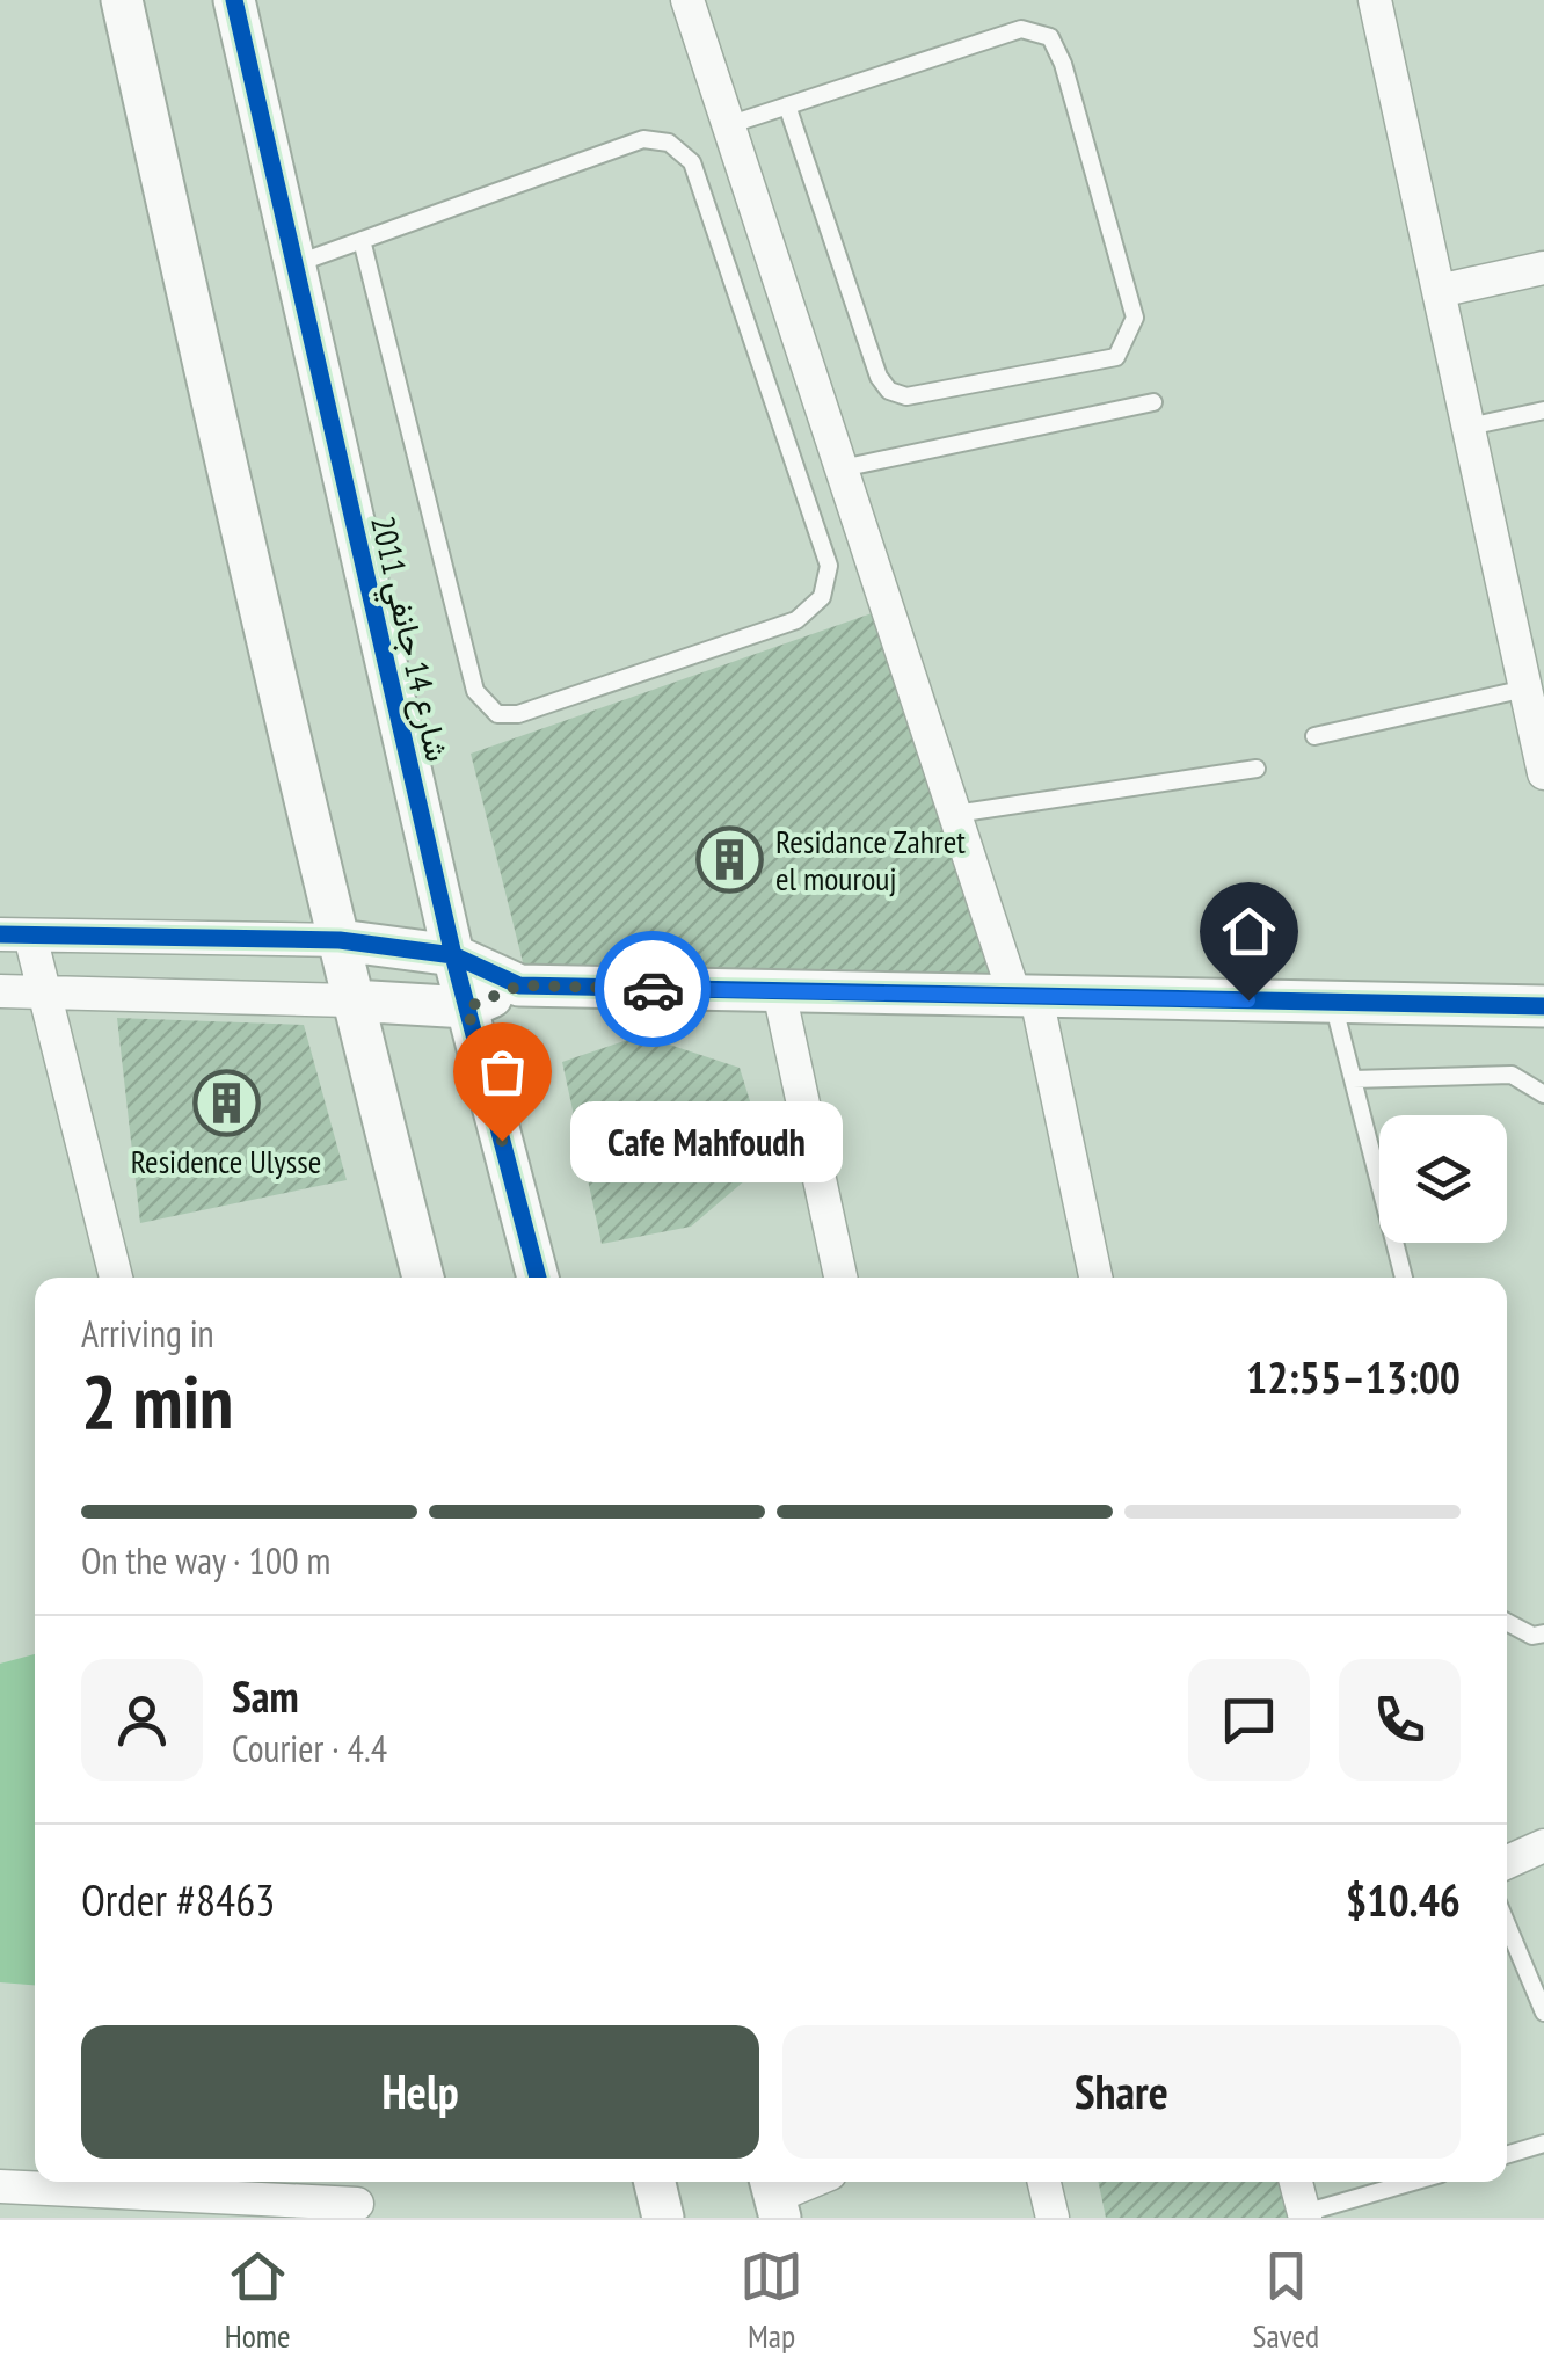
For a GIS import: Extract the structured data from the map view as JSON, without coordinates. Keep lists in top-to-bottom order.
{
  "streets": {
    "street": ["شارع 14 جانفي 2011"]
  },
  "places": {
    "building": ["Residance Zahret el mourouj", "Residence Ulysse"],
    "other": ["Cafe Mahfoudh"]
  },
  "page": {
    "bubble": "Cafe Mahfoudh",
    "heading": ["2 min", "Arriving in", "12:55–13:00"],
    "panel": [
      "Sam",
      "Courier · 4.4",
      "Order #8463",
      "$10.46"
    ],
    "bar": "On the way · 100 m",
    "buttons": ["Help", "Share"],
    "tabs": ["Home", "Map", "Saved"]
  }
}
